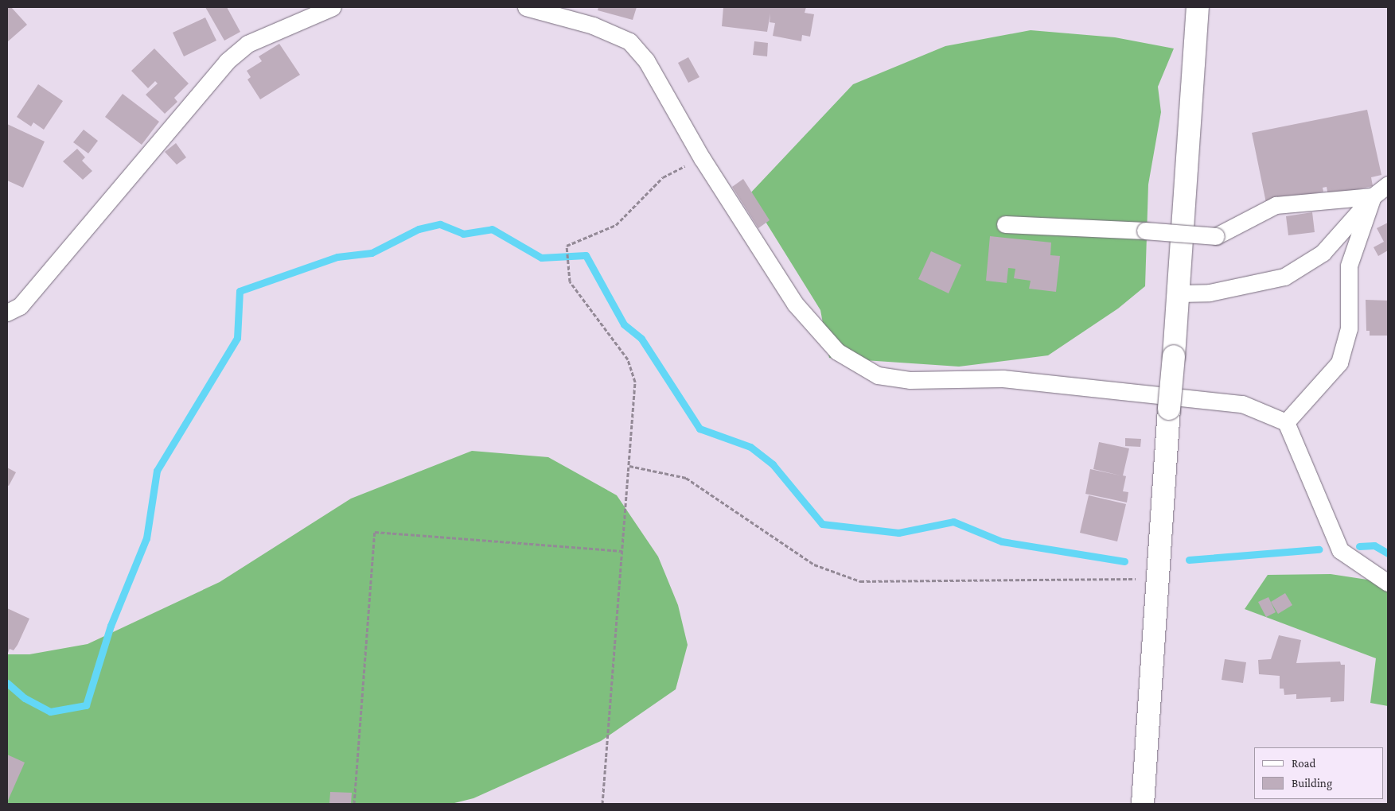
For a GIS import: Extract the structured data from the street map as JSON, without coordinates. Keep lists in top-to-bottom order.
{
  "legend": ["Road", "Building"]
}
